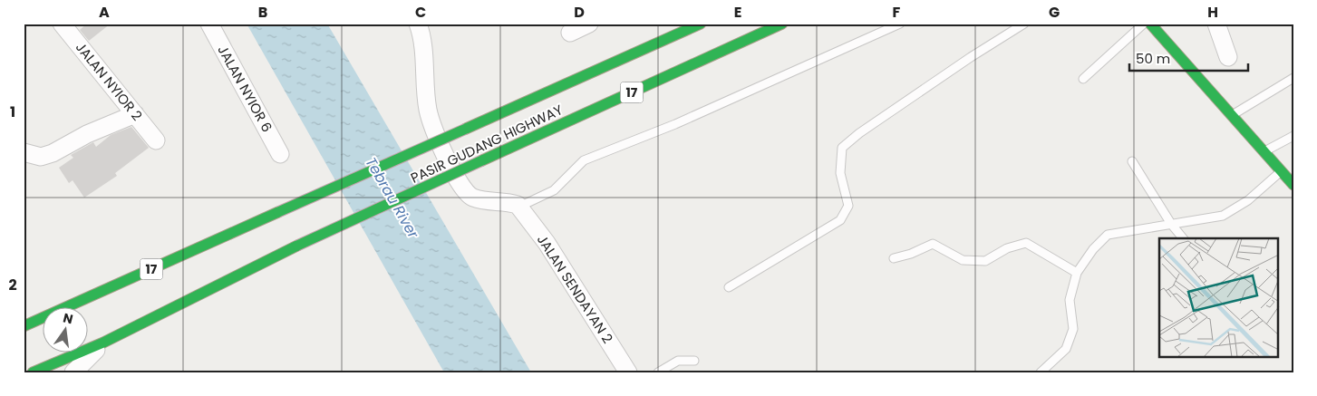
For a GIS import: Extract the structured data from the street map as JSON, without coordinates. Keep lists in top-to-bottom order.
{
  "streets": {
    "main road": ["17", "PASIR GUDANG HIGHWAY"],
    "street": ["JALAN NYIOR 2", "JALAN NYIOR 6", "JALAN SENDAYAN 2"]
  },
  "water": ["Tebrau River"],
  "scale_bar": "50 m",
  "north": "top",
  "grid": {
    "columns": [
      "A",
      "B",
      "C",
      "D",
      "E",
      "F",
      "G",
      "H"
    ],
    "rows": ["1", "2"]
  }
}
